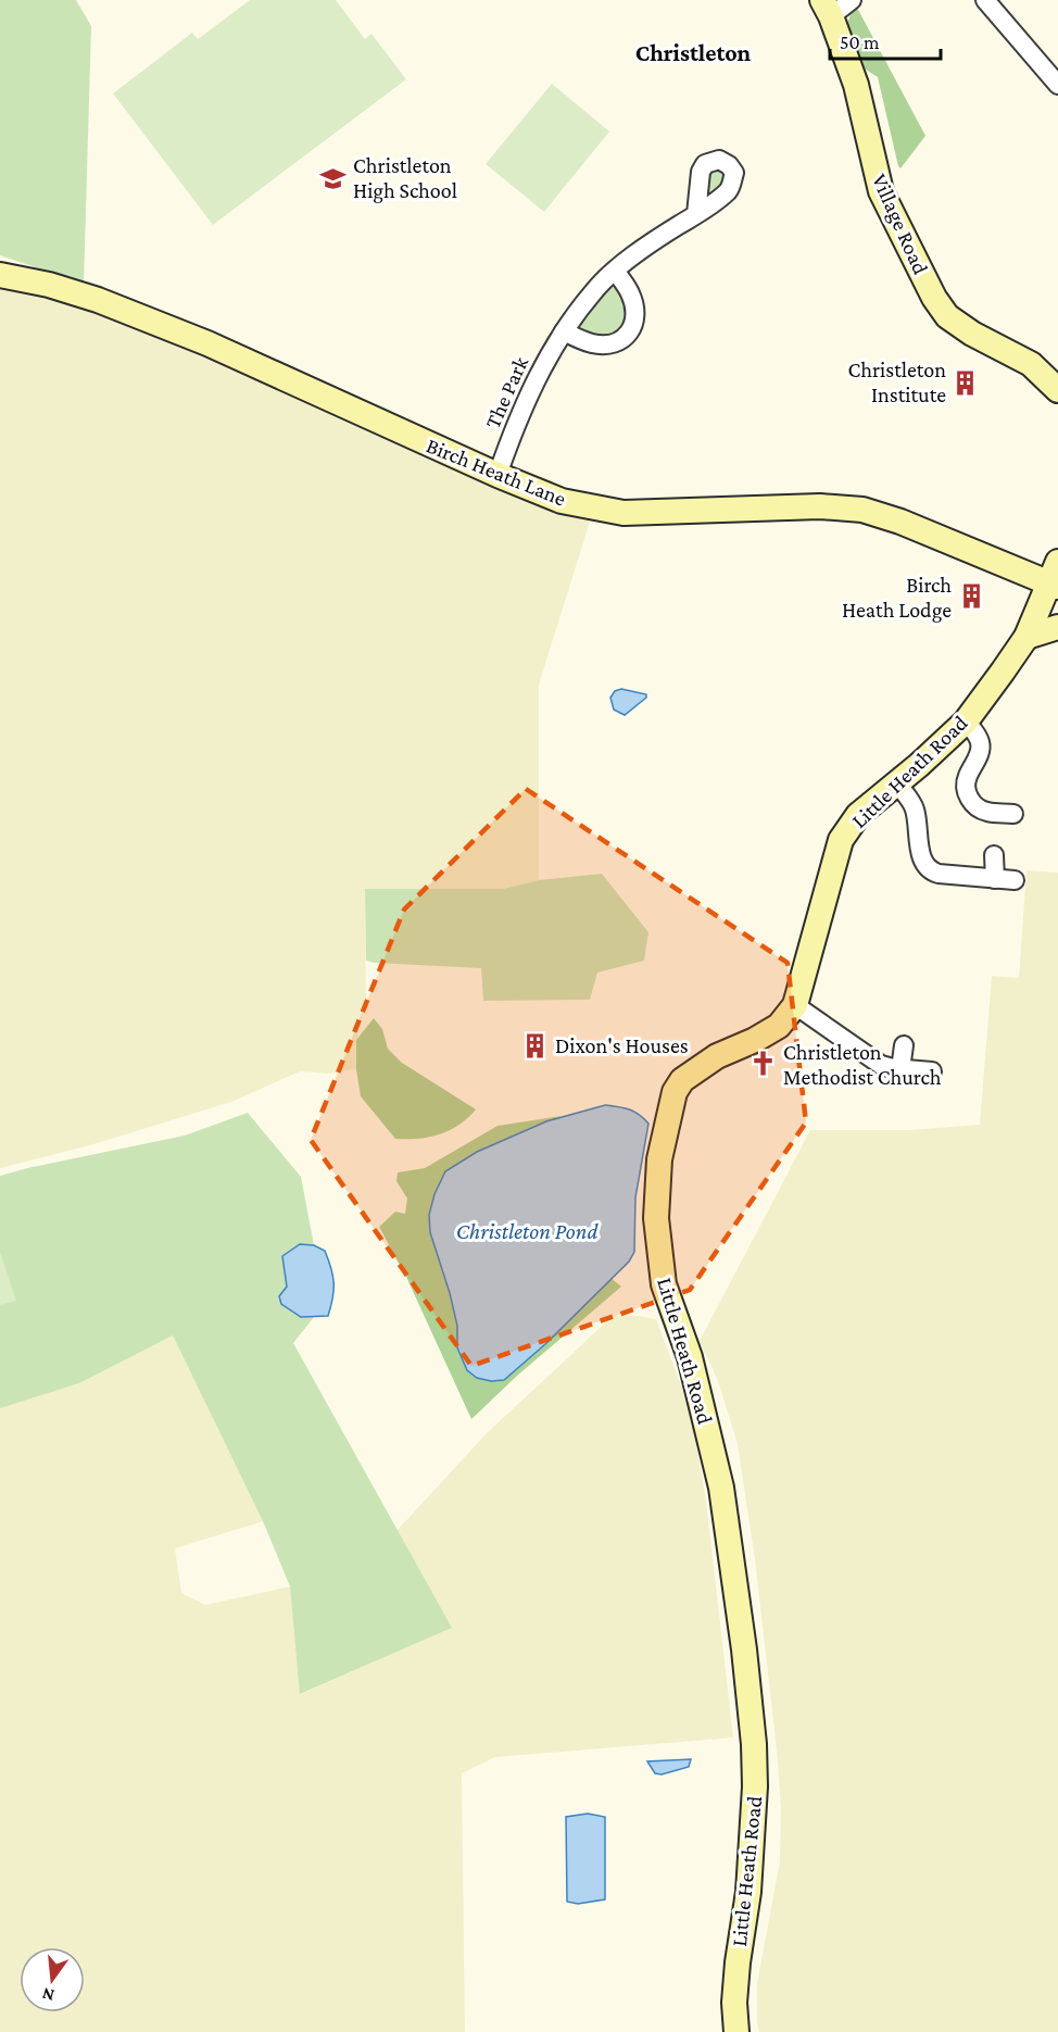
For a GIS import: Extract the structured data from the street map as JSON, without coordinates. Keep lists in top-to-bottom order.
{
  "streets": {
    "street": [
      "Village Road",
      "The Park",
      "Birch Heath Lane",
      "Little Heath Road"
    ]
  },
  "crossings": [
    ["The Park", "Birch Heath Lane"],
    ["Birch Heath Lane", "Little Heath Road"]
  ],
  "districts": ["Christleton"],
  "water": ["Christleton Pond"],
  "places": {
    "school or university": ["Christleton High School"],
    "building": ["Christleton Institute", "Birch Heath Lodge", "Dixon's Houses"],
    "church": ["Christleton Methodist Church"]
  },
  "scale_bar": "50 m",
  "north": "bottom"
}
